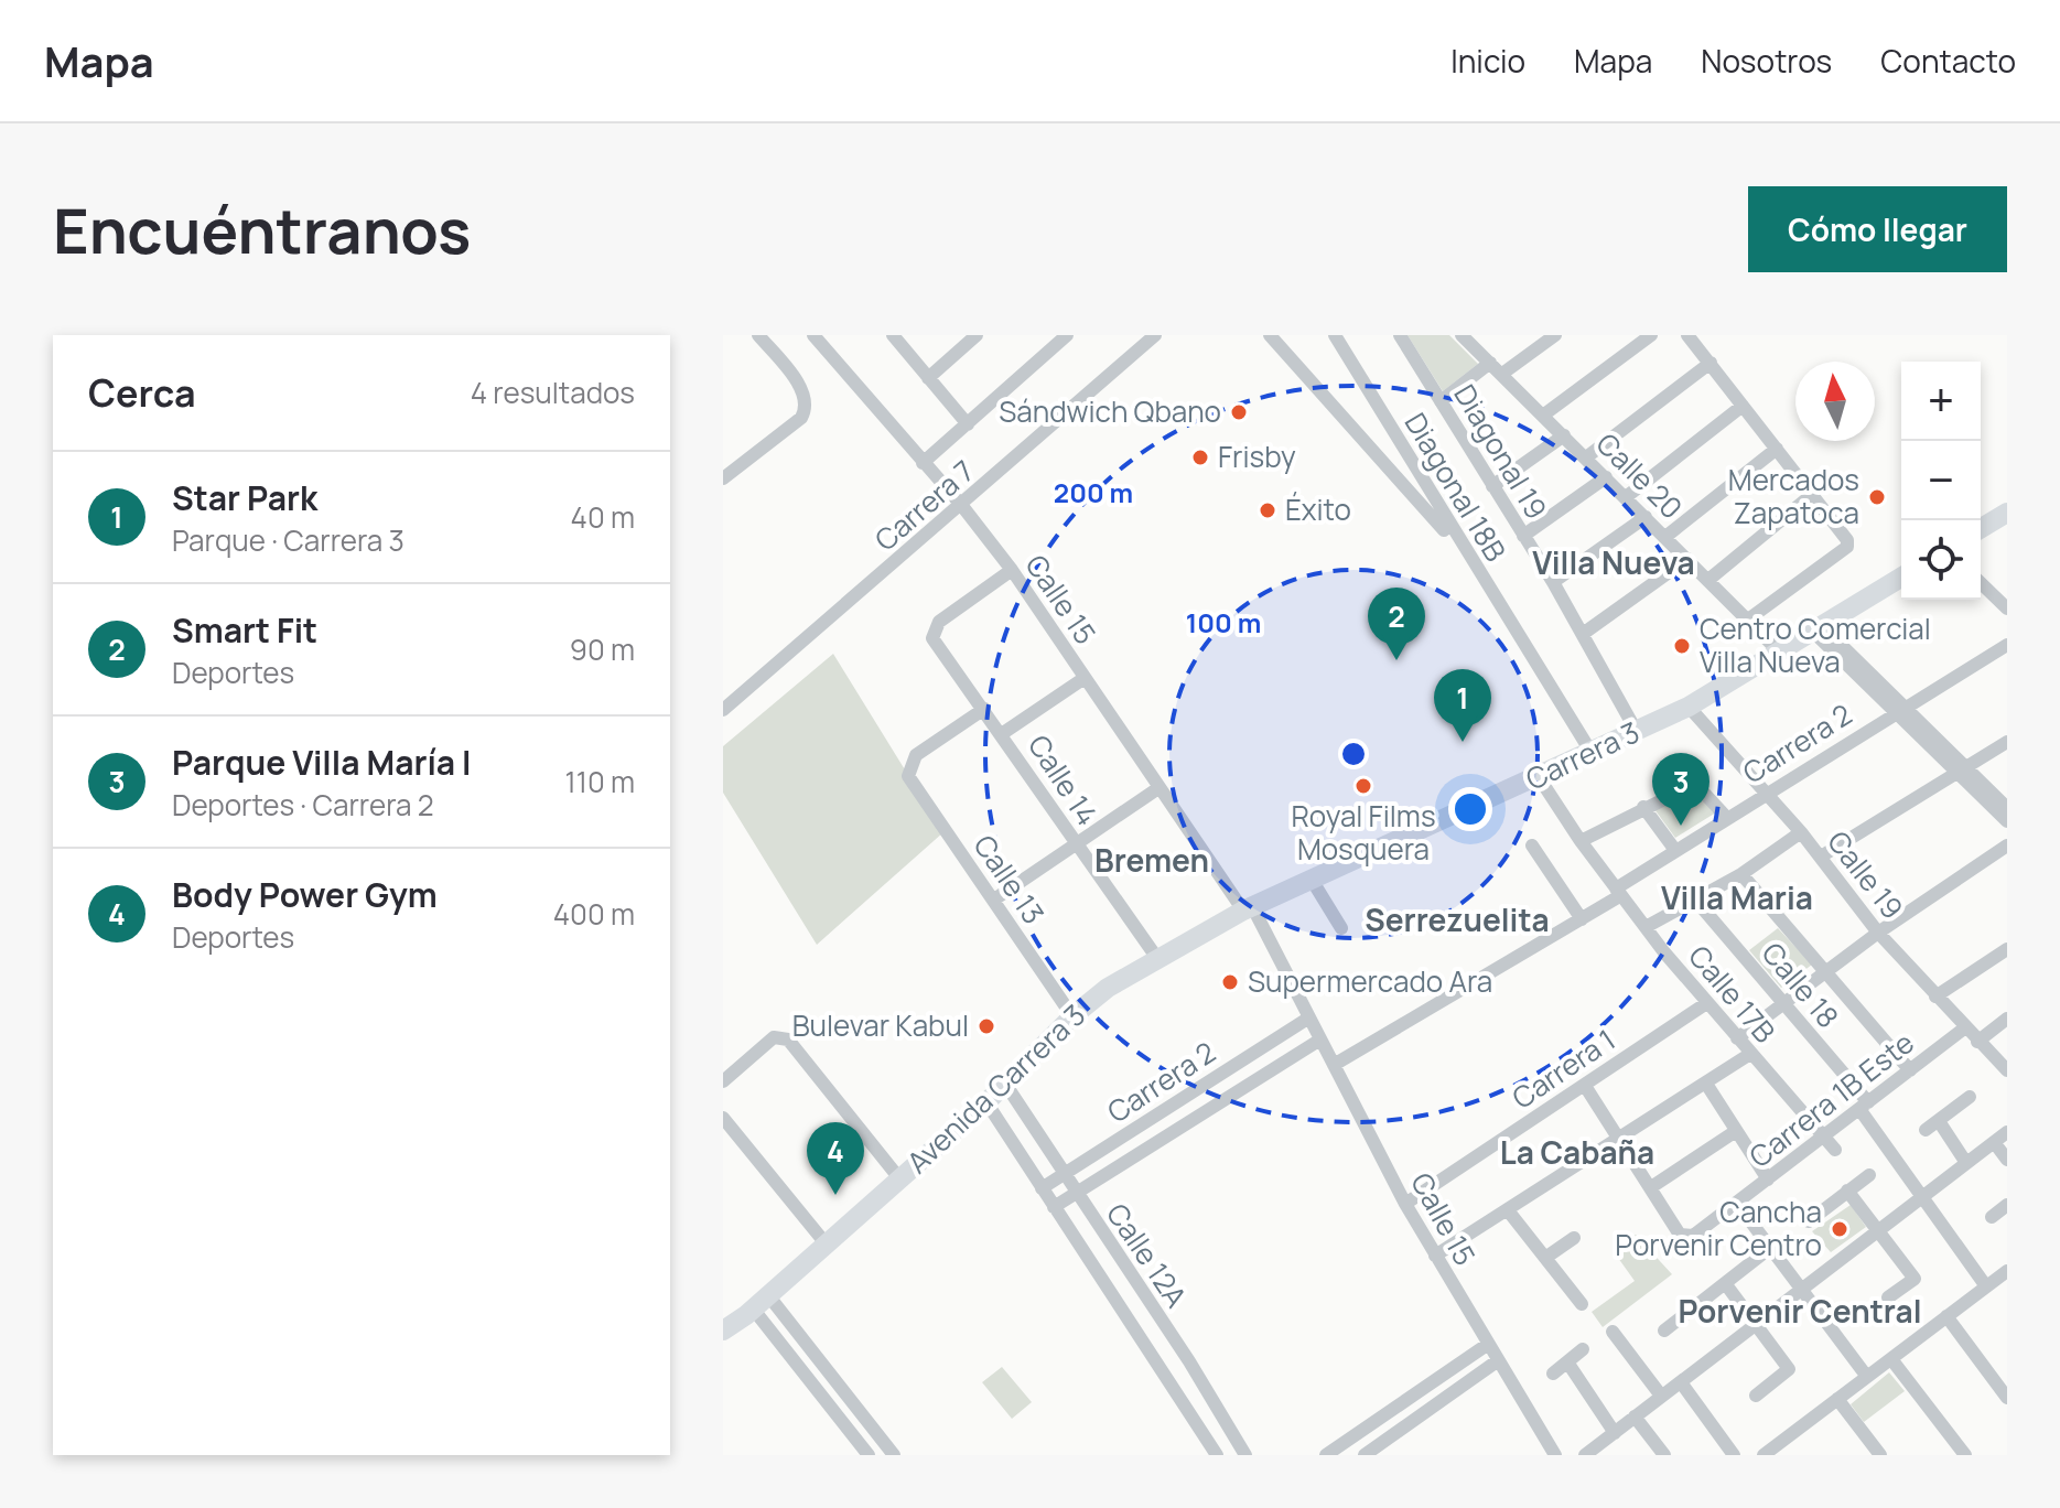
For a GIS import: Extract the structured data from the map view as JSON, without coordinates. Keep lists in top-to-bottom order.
{
  "streets": {
    "main road": ["Carrera 3", "Avenida Carrera 3"],
    "street": [
      "Diagonal 19",
      "Calle 20",
      "Diagonal 18B",
      "Carrera 7",
      "Calle 15",
      "Carrera 2",
      "Calle 14",
      "Calle 19",
      "Calle 13",
      "Calle 18",
      "Calle 17B",
      "Carrera 1",
      "Carrera 1B Este",
      "Calle 12A"
    ]
  },
  "crossings": [
    ["Diagonal 19", "Carrera 3"],
    ["Calle 20", "Carrera 3"],
    ["Diagonal 18B", "Carrera 3"],
    ["Carrera 7", "Calle 15"],
    ["Calle 15", "Carrera 2"],
    ["Calle 15", "Carrera 3"],
    ["Calle 15", "Calle 14"],
    ["Calle 15", "Carrera 1"],
    ["Calle 15", "Avenida Carrera 3"],
    ["Carrera 2", "Calle 19"],
    ["Carrera 2", "Calle 17B"],
    ["Carrera 2", "Calle 12A"],
    ["Carrera 3", "Calle 19"],
    ["Carrera 3", "Calle 17B"],
    ["Carrera 3", "Avenida Carrera 3"],
    ["Calle 14", "Calle 13"],
    ["Calle 14", "Avenida Carrera 3"],
    ["Calle 19", "Carrera 1B Este"],
    ["Calle 13", "Avenida Carrera 3"],
    ["Calle 18", "Carrera 1B Este"],
    ["Calle 17B", "Carrera 1"],
    ["Calle 17B", "Carrera 1B Este"],
    ["Avenida Carrera 3", "Calle 12A"]
  ],
  "districts": [
    "Villa Nueva",
    "Bremen",
    "Villa Maria",
    "Serrezuelita",
    "La Cabaña",
    "Porvenir Central"
  ],
  "places": [
    "Sándwich Qbano",
    "Frisby",
    "Mercados Zapatoca",
    "Éxito",
    "Centro Comercial Villa Nueva",
    "Royal Films Mosquera",
    "Supermercado Ara",
    "Bulevar Kabul",
    "Cancha Porvenir Centro"
  ],
  "north": "top",
  "page": {
    "header": "Mapa",
    "nav": [
      "Inicio",
      "Mapa",
      "Nosotros",
      "Contacto"
    ],
    "buttons": "Cómo llegar",
    "title": "Encuéntranos",
    "heading": ["Cerca", "4 resultados"],
    "map_buttons": ["+", "−"],
    "list": [
      {
        "mark": "1",
        "name": "Star Park",
        "note": "Parque · Carrera 3",
        "value": "40 m"
      },
      {
        "mark": "2",
        "name": "Smart Fit",
        "note": "Deportes",
        "value": "90 m"
      },
      {
        "mark": "3",
        "name": "Parque Villa María I",
        "note": "Deportes · Carrera 2",
        "value": "110 m"
      },
      {
        "mark": "4",
        "name": "Body Power Gym",
        "note": "Deportes",
        "value": "400 m"
      }
    ],
    "pins": [
      "2",
      "1",
      "3",
      "4"
    ]
  },
  "rings": ["200 m", "100 m"]
}
